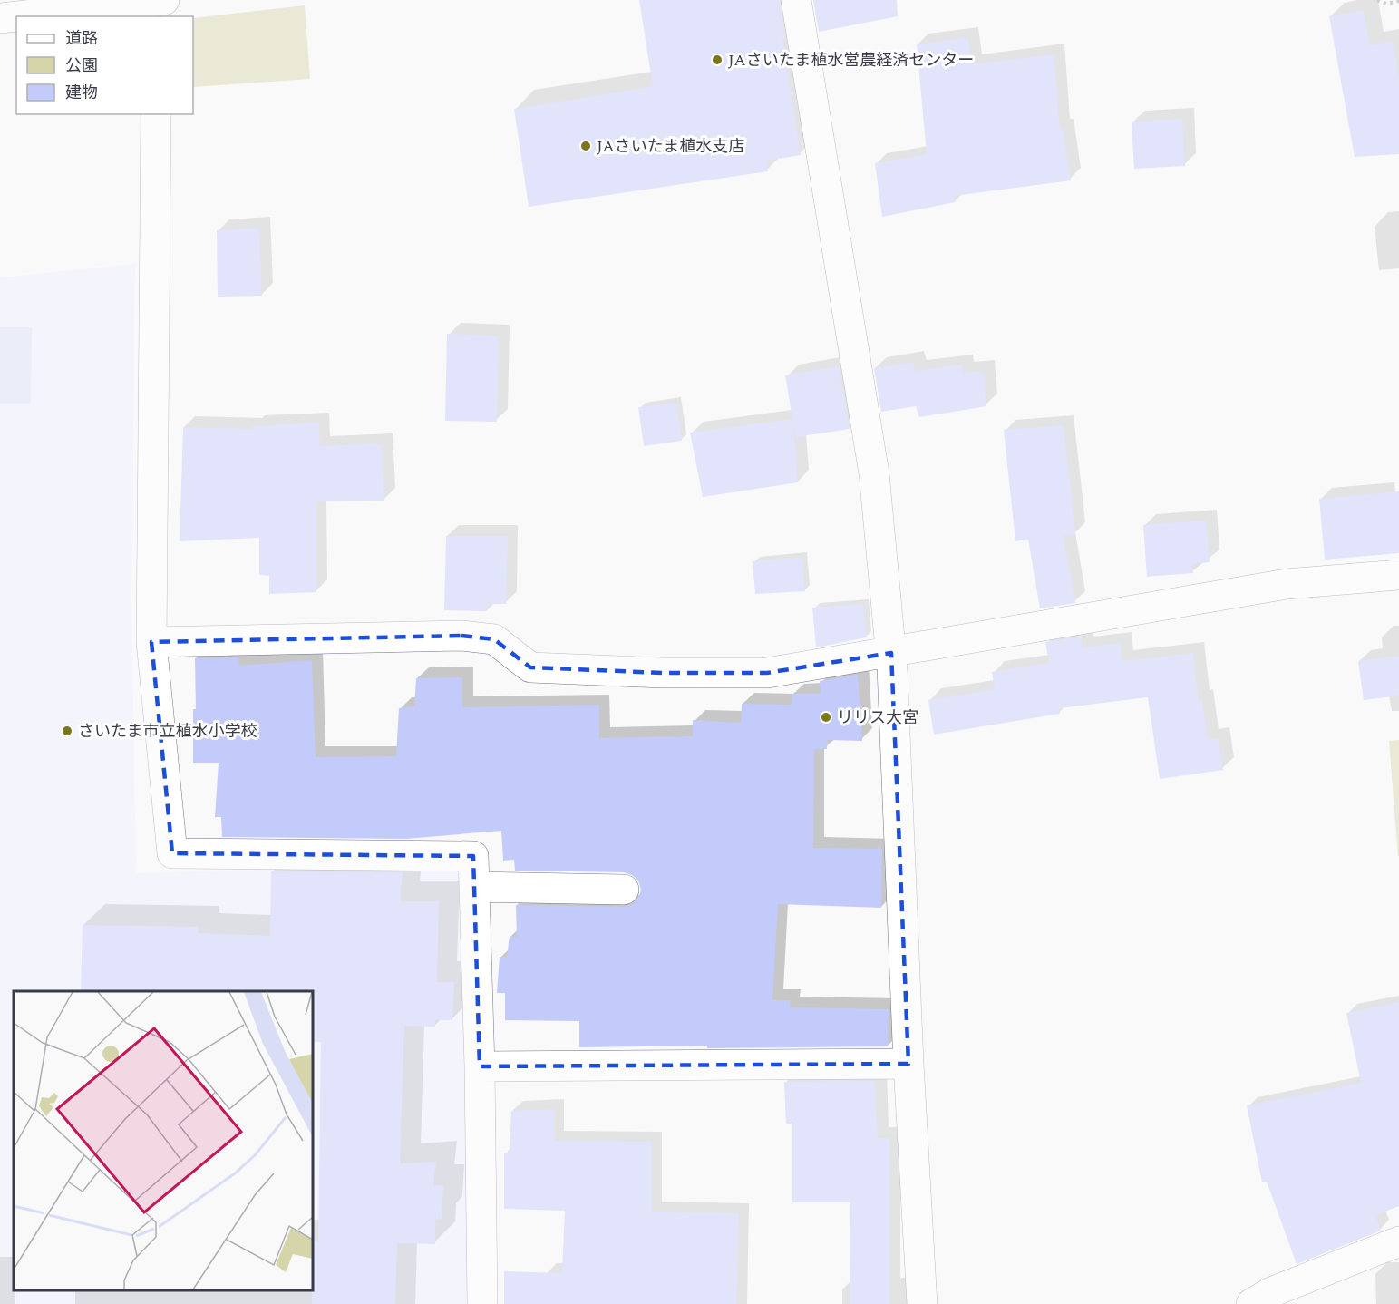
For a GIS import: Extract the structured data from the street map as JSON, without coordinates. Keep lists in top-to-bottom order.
{
  "places": [
    "JAさいたま植水営農経済センター",
    "JAさいたま植水支店",
    "リリス大宮",
    "さいたま市立植水小学校"
  ],
  "legend": ["道路", "公園", "建物"]
}
